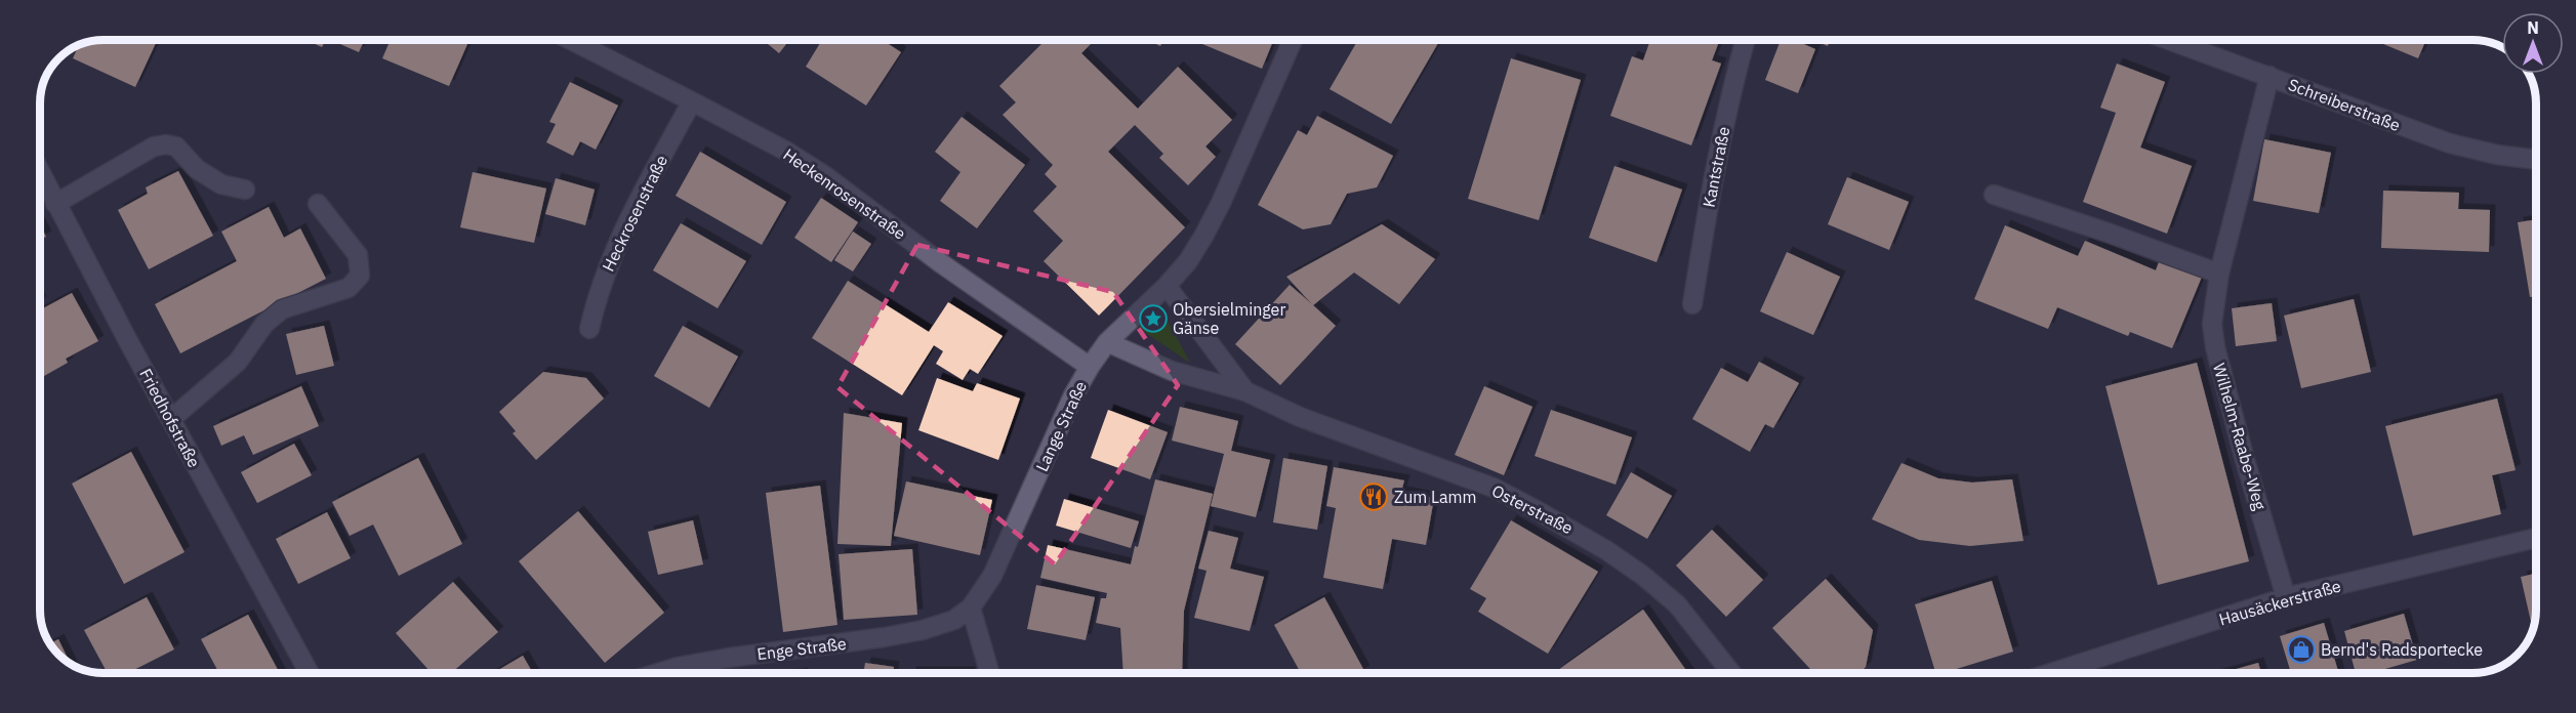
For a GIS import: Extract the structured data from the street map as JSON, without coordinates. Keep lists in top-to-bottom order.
{
  "streets": {
    "street": [
      "Schreiberstraße",
      "Kantstraße",
      "Heckenrosenstraße",
      "Heckrosenstraße",
      "Friedhofstraße",
      "Lange Straße",
      "Wilhelm-Raabe-Weg",
      "Osterstraße",
      "Hausäckerstraße",
      "Enge Straße"
    ]
  },
  "crossings": [
    ["Schreiberstraße", "Wilhelm-Raabe-Weg"],
    ["Heckenrosenstraße", "Heckrosenstraße"],
    ["Heckenrosenstraße", "Lange Straße"],
    ["Lange Straße", "Osterstraße"],
    ["Lange Straße", "Enge Straße"],
    ["Wilhelm-Raabe-Weg", "Hausäckerstraße"]
  ],
  "places": {
    "place": ["Obersielminger Gänse"],
    "restaurant": ["Zum Lamm"],
    "shop": ["Bernd's Radsportecke"]
  },
  "north": "top"
}
